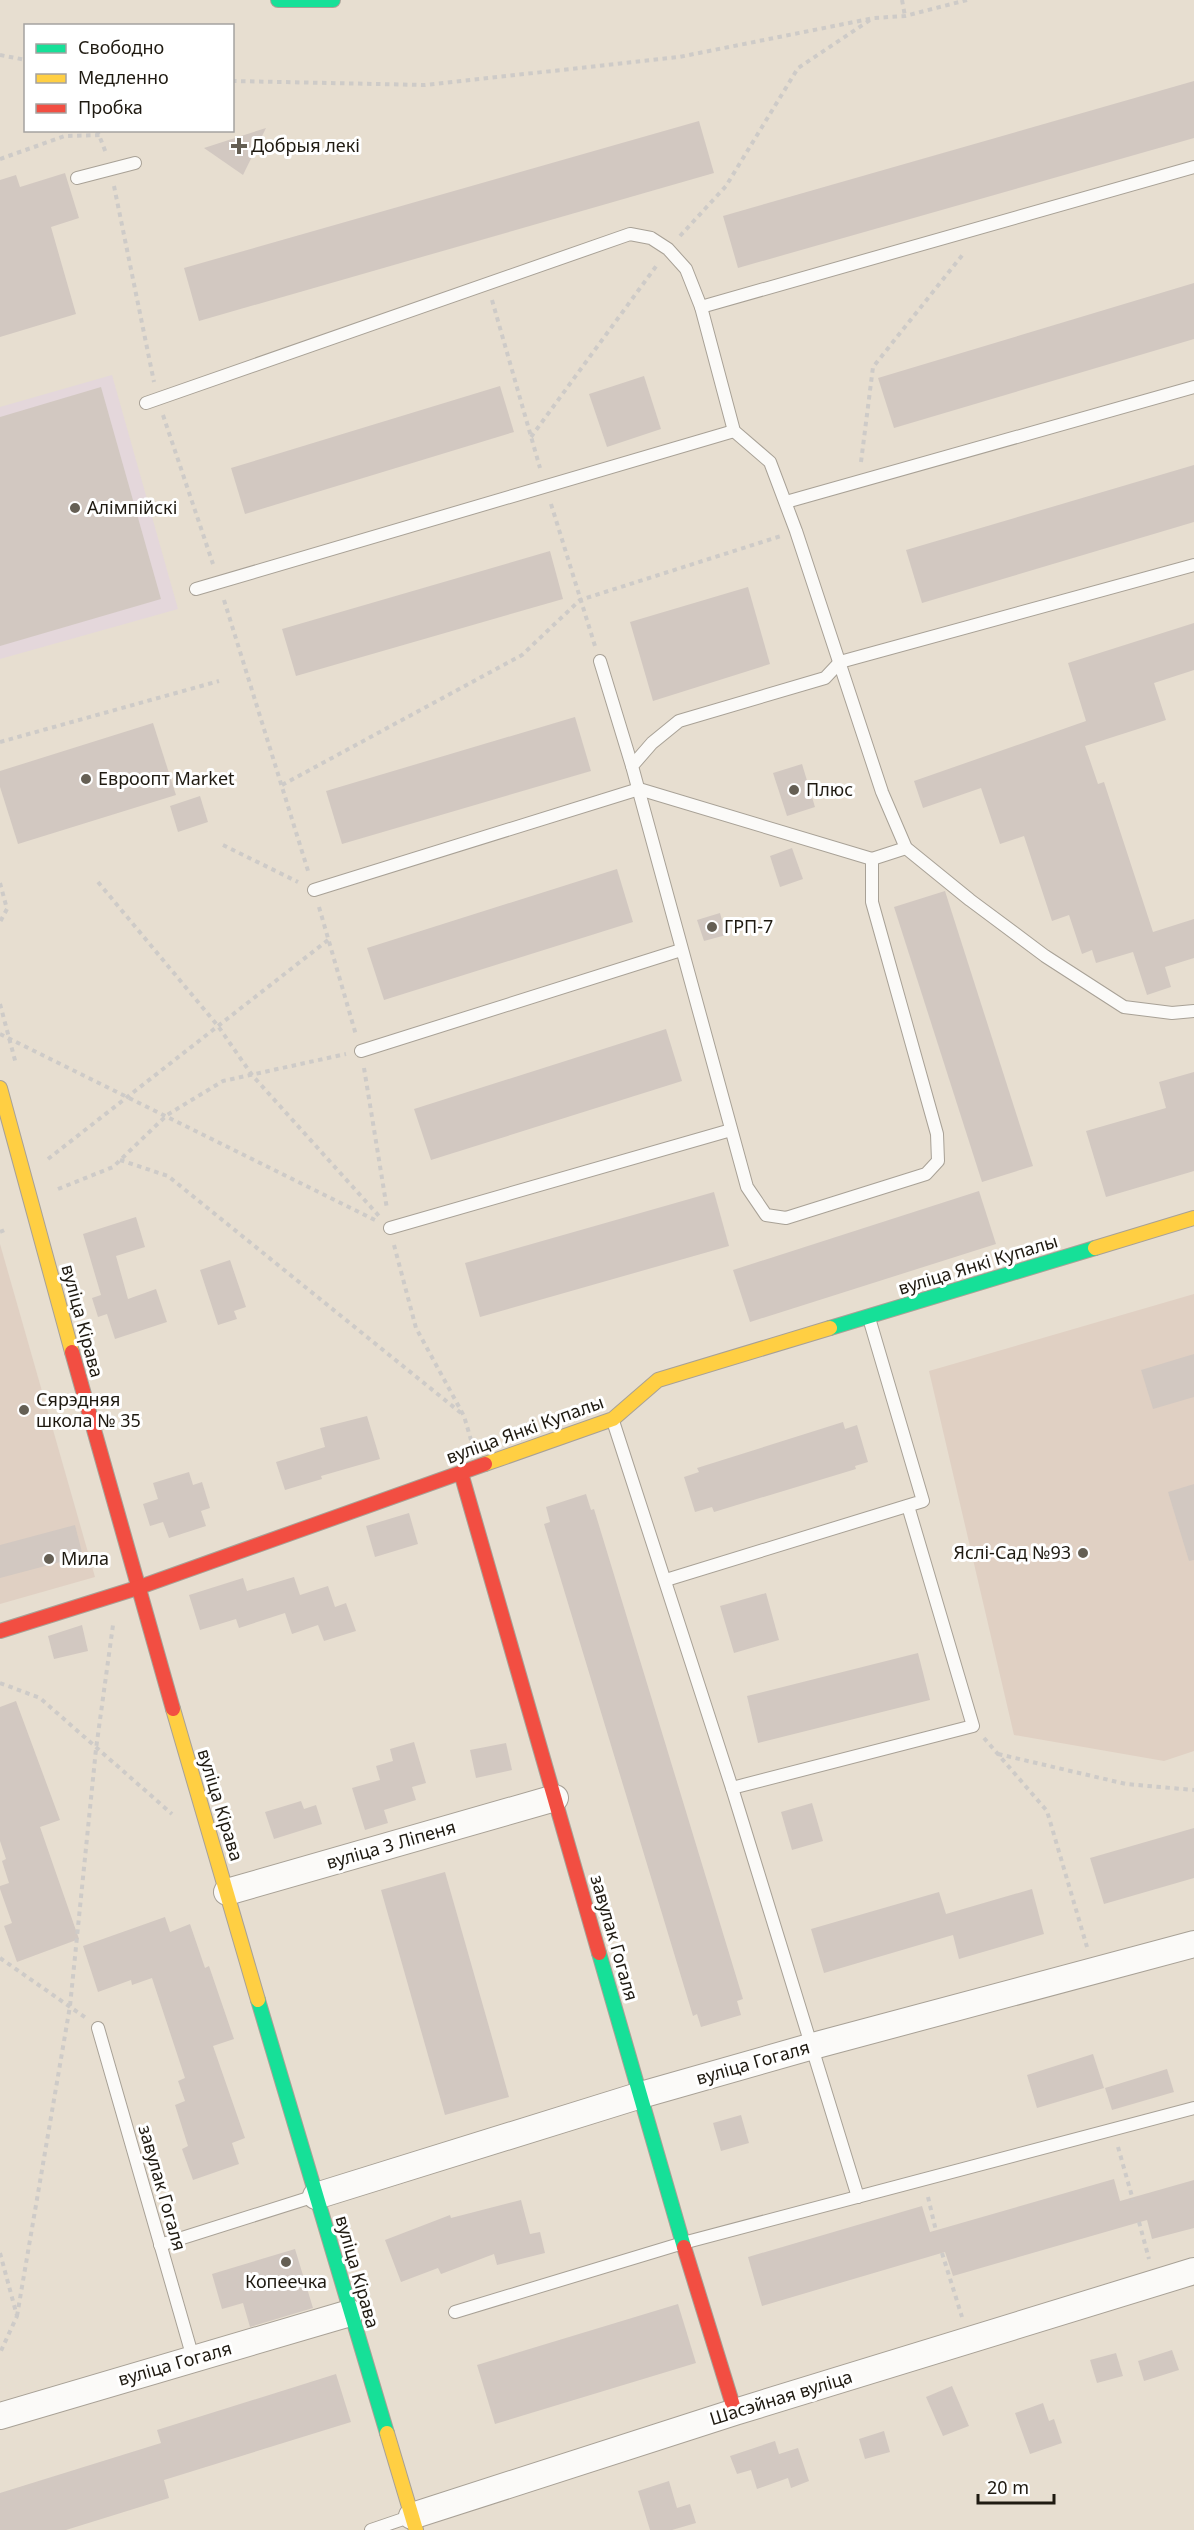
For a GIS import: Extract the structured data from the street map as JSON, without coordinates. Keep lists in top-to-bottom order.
{
  "streets": {
    "street": [
      "вуліца Янкі Купалы",
      "вуліца Кірава",
      "вуліца 3 Ліпеня",
      "завулак Гогаля",
      "вуліца Гогаля",
      "Шасэйная вуліца"
    ]
  },
  "crossings": [
    ["вуліца Янкі Купалы", "вуліца Кірава"],
    ["вуліца Янкі Купалы", "завулак Гогаля"],
    ["вуліца Кірава", "вуліца 3 Ліпеня"],
    ["вуліца Кірава", "вуліца Гогаля"],
    ["вуліца Кірава", "Шасэйная вуліца"],
    ["вуліца 3 Ліпеня", "завулак Гогаля"],
    ["завулак Гогаля", "вуліца Гогаля"],
    ["завулак Гогаля", "Шасэйная вуліца"]
  ],
  "places": {
    "health": ["Добрыя лекі"],
    "other": [
      "Алімпійскі",
      "Евроопт Market",
      "Плюс",
      "ГРП-7",
      "Сярэдняя школа № 35",
      "Яслі-Сад №93",
      "Мила",
      "Копеечка"
    ]
  },
  "legend": ["Свободно", "Медленно", "Пробка"],
  "scale_bar": "20 m"
}
